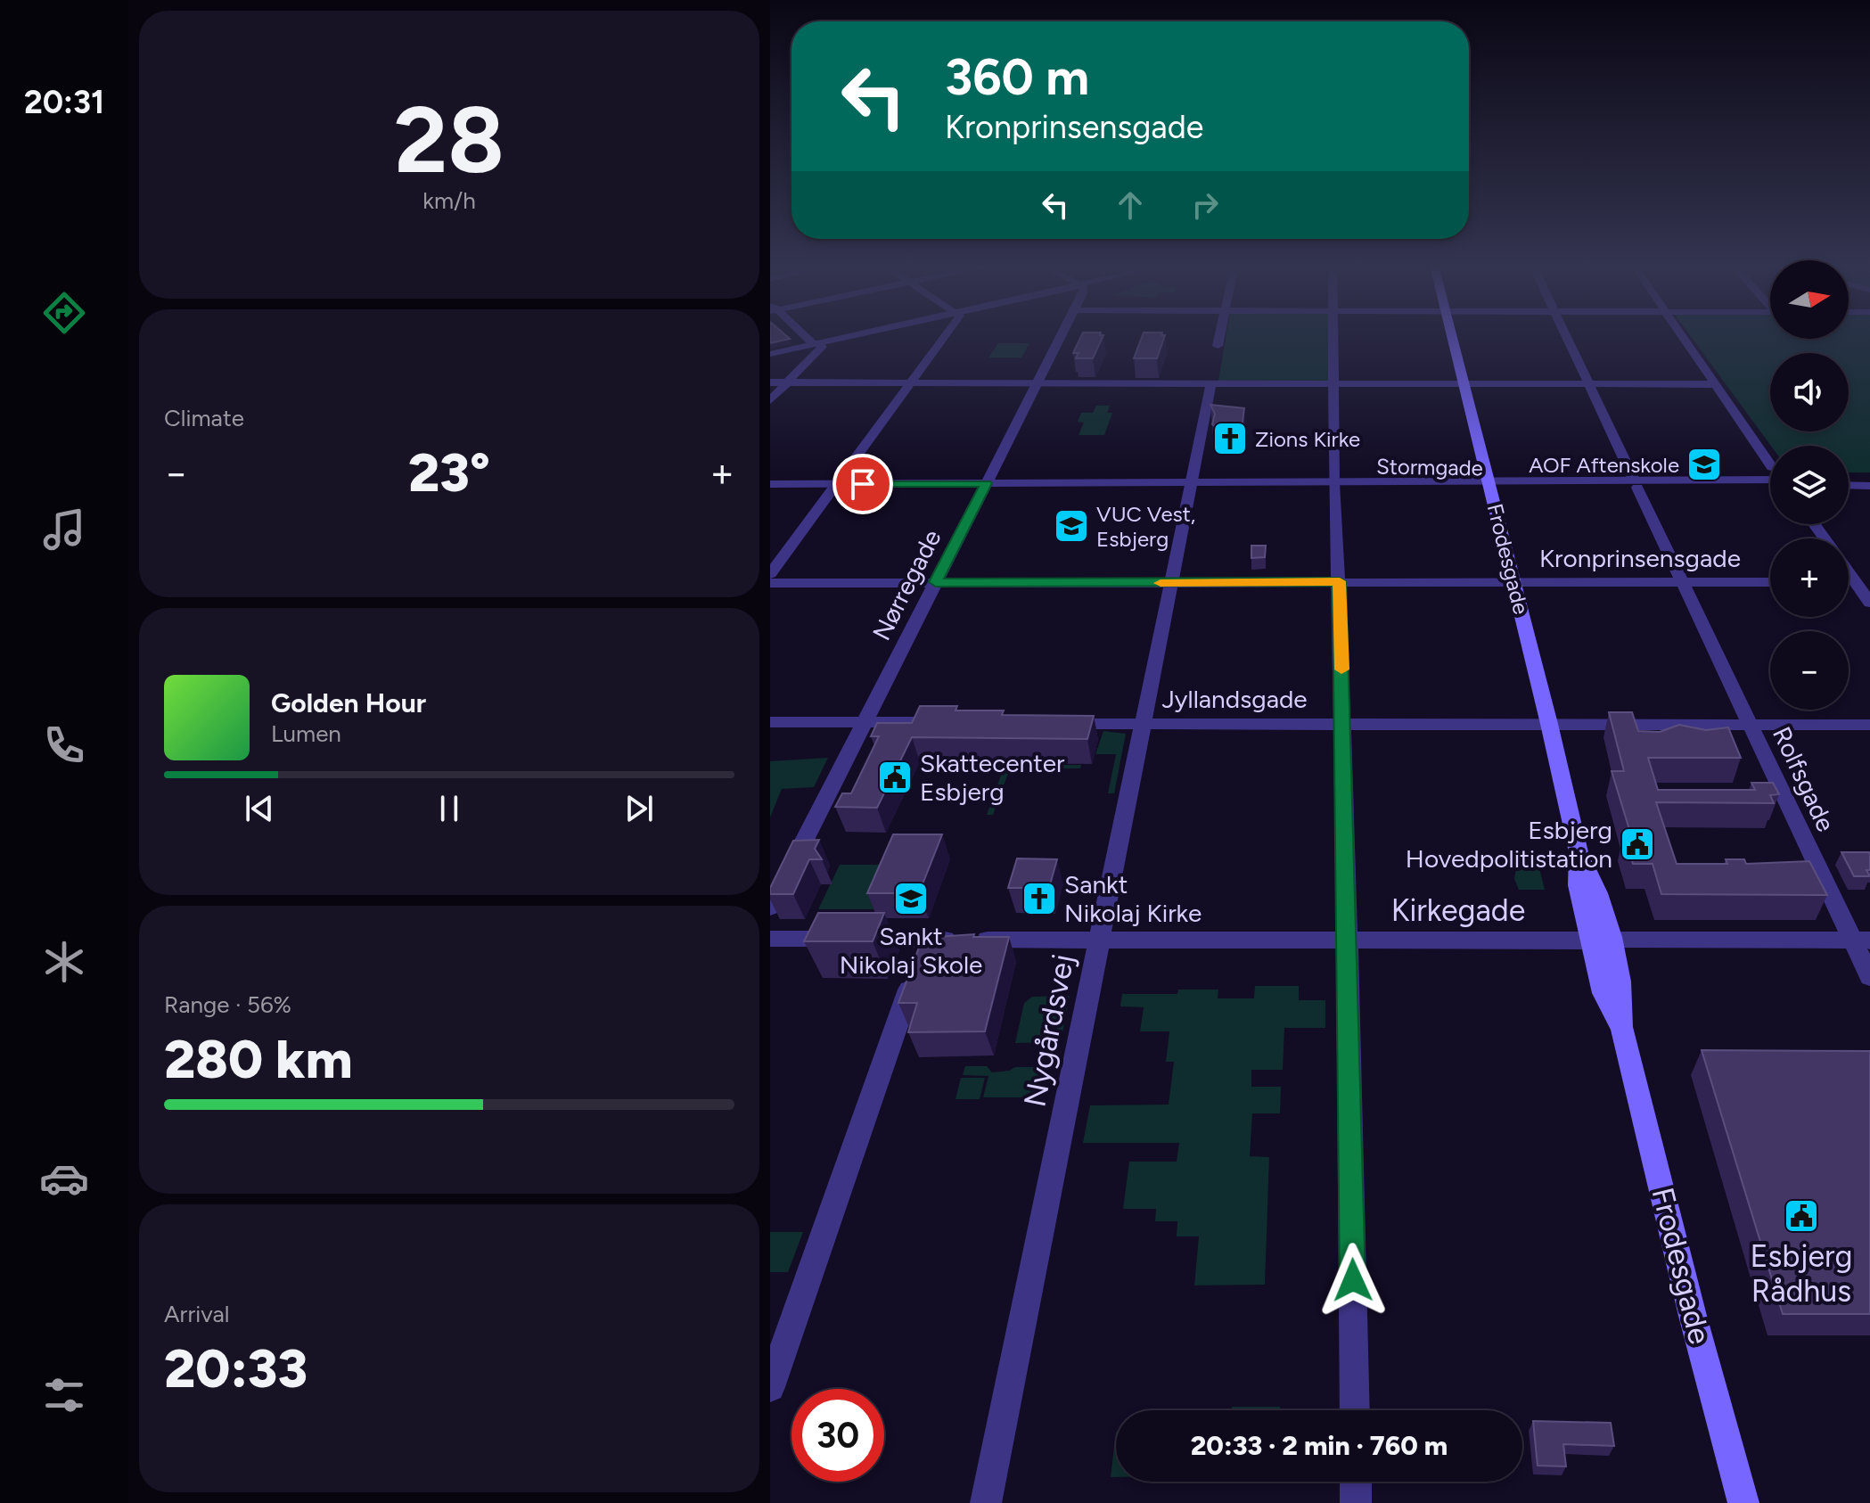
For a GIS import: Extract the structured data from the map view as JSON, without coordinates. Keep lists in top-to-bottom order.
{
  "streets": {
    "main road": ["Frodesgade"],
    "street": [
      "Stormgade",
      "Kronprinsensgade",
      "Nørregade",
      "Jyllandsgade",
      "Rolfsgade",
      "Kirkegade",
      "Nygårdsvej"
    ]
  },
  "crossings": [
    ["Stormgade", "Frodesgade"],
    ["Stormgade", "Nørregade"],
    ["Stormgade", "Rolfsgade"],
    ["Stormgade", "Nygårdsvej"],
    ["Kronprinsensgade", "Frodesgade"],
    ["Kronprinsensgade", "Nørregade"],
    ["Kronprinsensgade", "Rolfsgade"],
    ["Kronprinsensgade", "Nygårdsvej"],
    ["Frodesgade", "Jyllandsgade"],
    ["Frodesgade", "Kirkegade"],
    ["Jyllandsgade", "Rolfsgade"],
    ["Jyllandsgade", "Nygårdsvej"],
    ["Rolfsgade", "Kirkegade"],
    ["Kirkegade", "Nygårdsvej"]
  ],
  "places": {
    "church": ["Zions Kirke", "Sankt Nikolaj Kirke"],
    "school or university": ["AOF Aftenskole", "VUC Vest, Esbjerg", "Sankt Nikolaj Skole"],
    "public building": ["Skattecenter Esbjerg", "Esbjerg Hovedpolitistation", "Esbjerg Rådhus"]
  },
  "north": "right",
  "page": {
    "tabs": "20:31",
    "tile": [
      ["28", "km/h"],
      "Climate",
      ["Range · 56%", "280 km"],
      ["Arrival", "20:33"]
    ],
    "turn": ["360 m", "Kronprinsensgade"],
    "map_buttons": ["+", "−"],
    "heat": ["−", "23°", "+"],
    "song": ["Golden Hour", "Lumen"],
    "limit": "30",
    "trip": "20:33 · 2 min · 760 m"
  }
}
